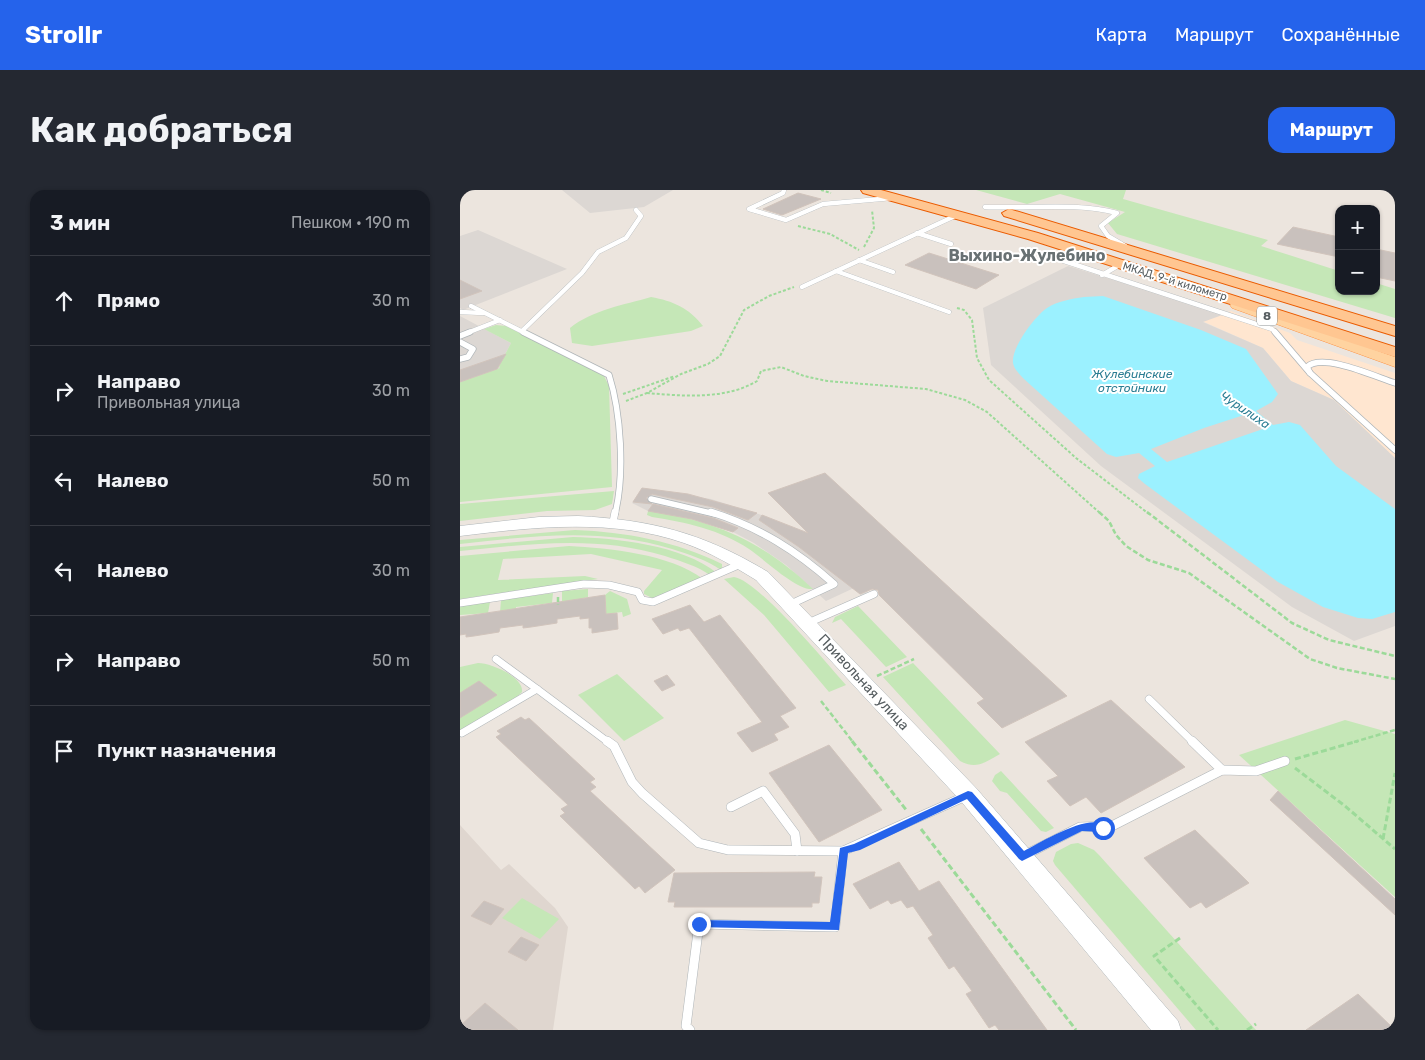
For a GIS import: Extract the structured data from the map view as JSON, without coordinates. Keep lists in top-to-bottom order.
{
  "streets": {
    "highway": ["МКАД, 9-й километр"],
    "main road": ["8", "Привольная улица"]
  },
  "crossings": [
    ["МКАД, 9-й километр", "8"]
  ],
  "districts": ["Выхино-Жулебино"],
  "water": ["Жулебинские отстойники", "Чурилиха"],
  "page": {
    "header": "Strollr",
    "nav": ["Карта", "Маршрут", "Сохранённые"],
    "buttons": "Маршрут",
    "title": "Как добраться",
    "heading": ["3 мин", "Пешком · 190 m"],
    "map_buttons": ["+", "−"],
    "list": [
      ["Прямо", "30 m"],
      ["Направо", "Привольная улица", "30 m"],
      ["Налево", "50 m"],
      ["Налево", "30 m"],
      ["Направо", "50 m"],
      "Пункт назначения"
    ]
  }
}
